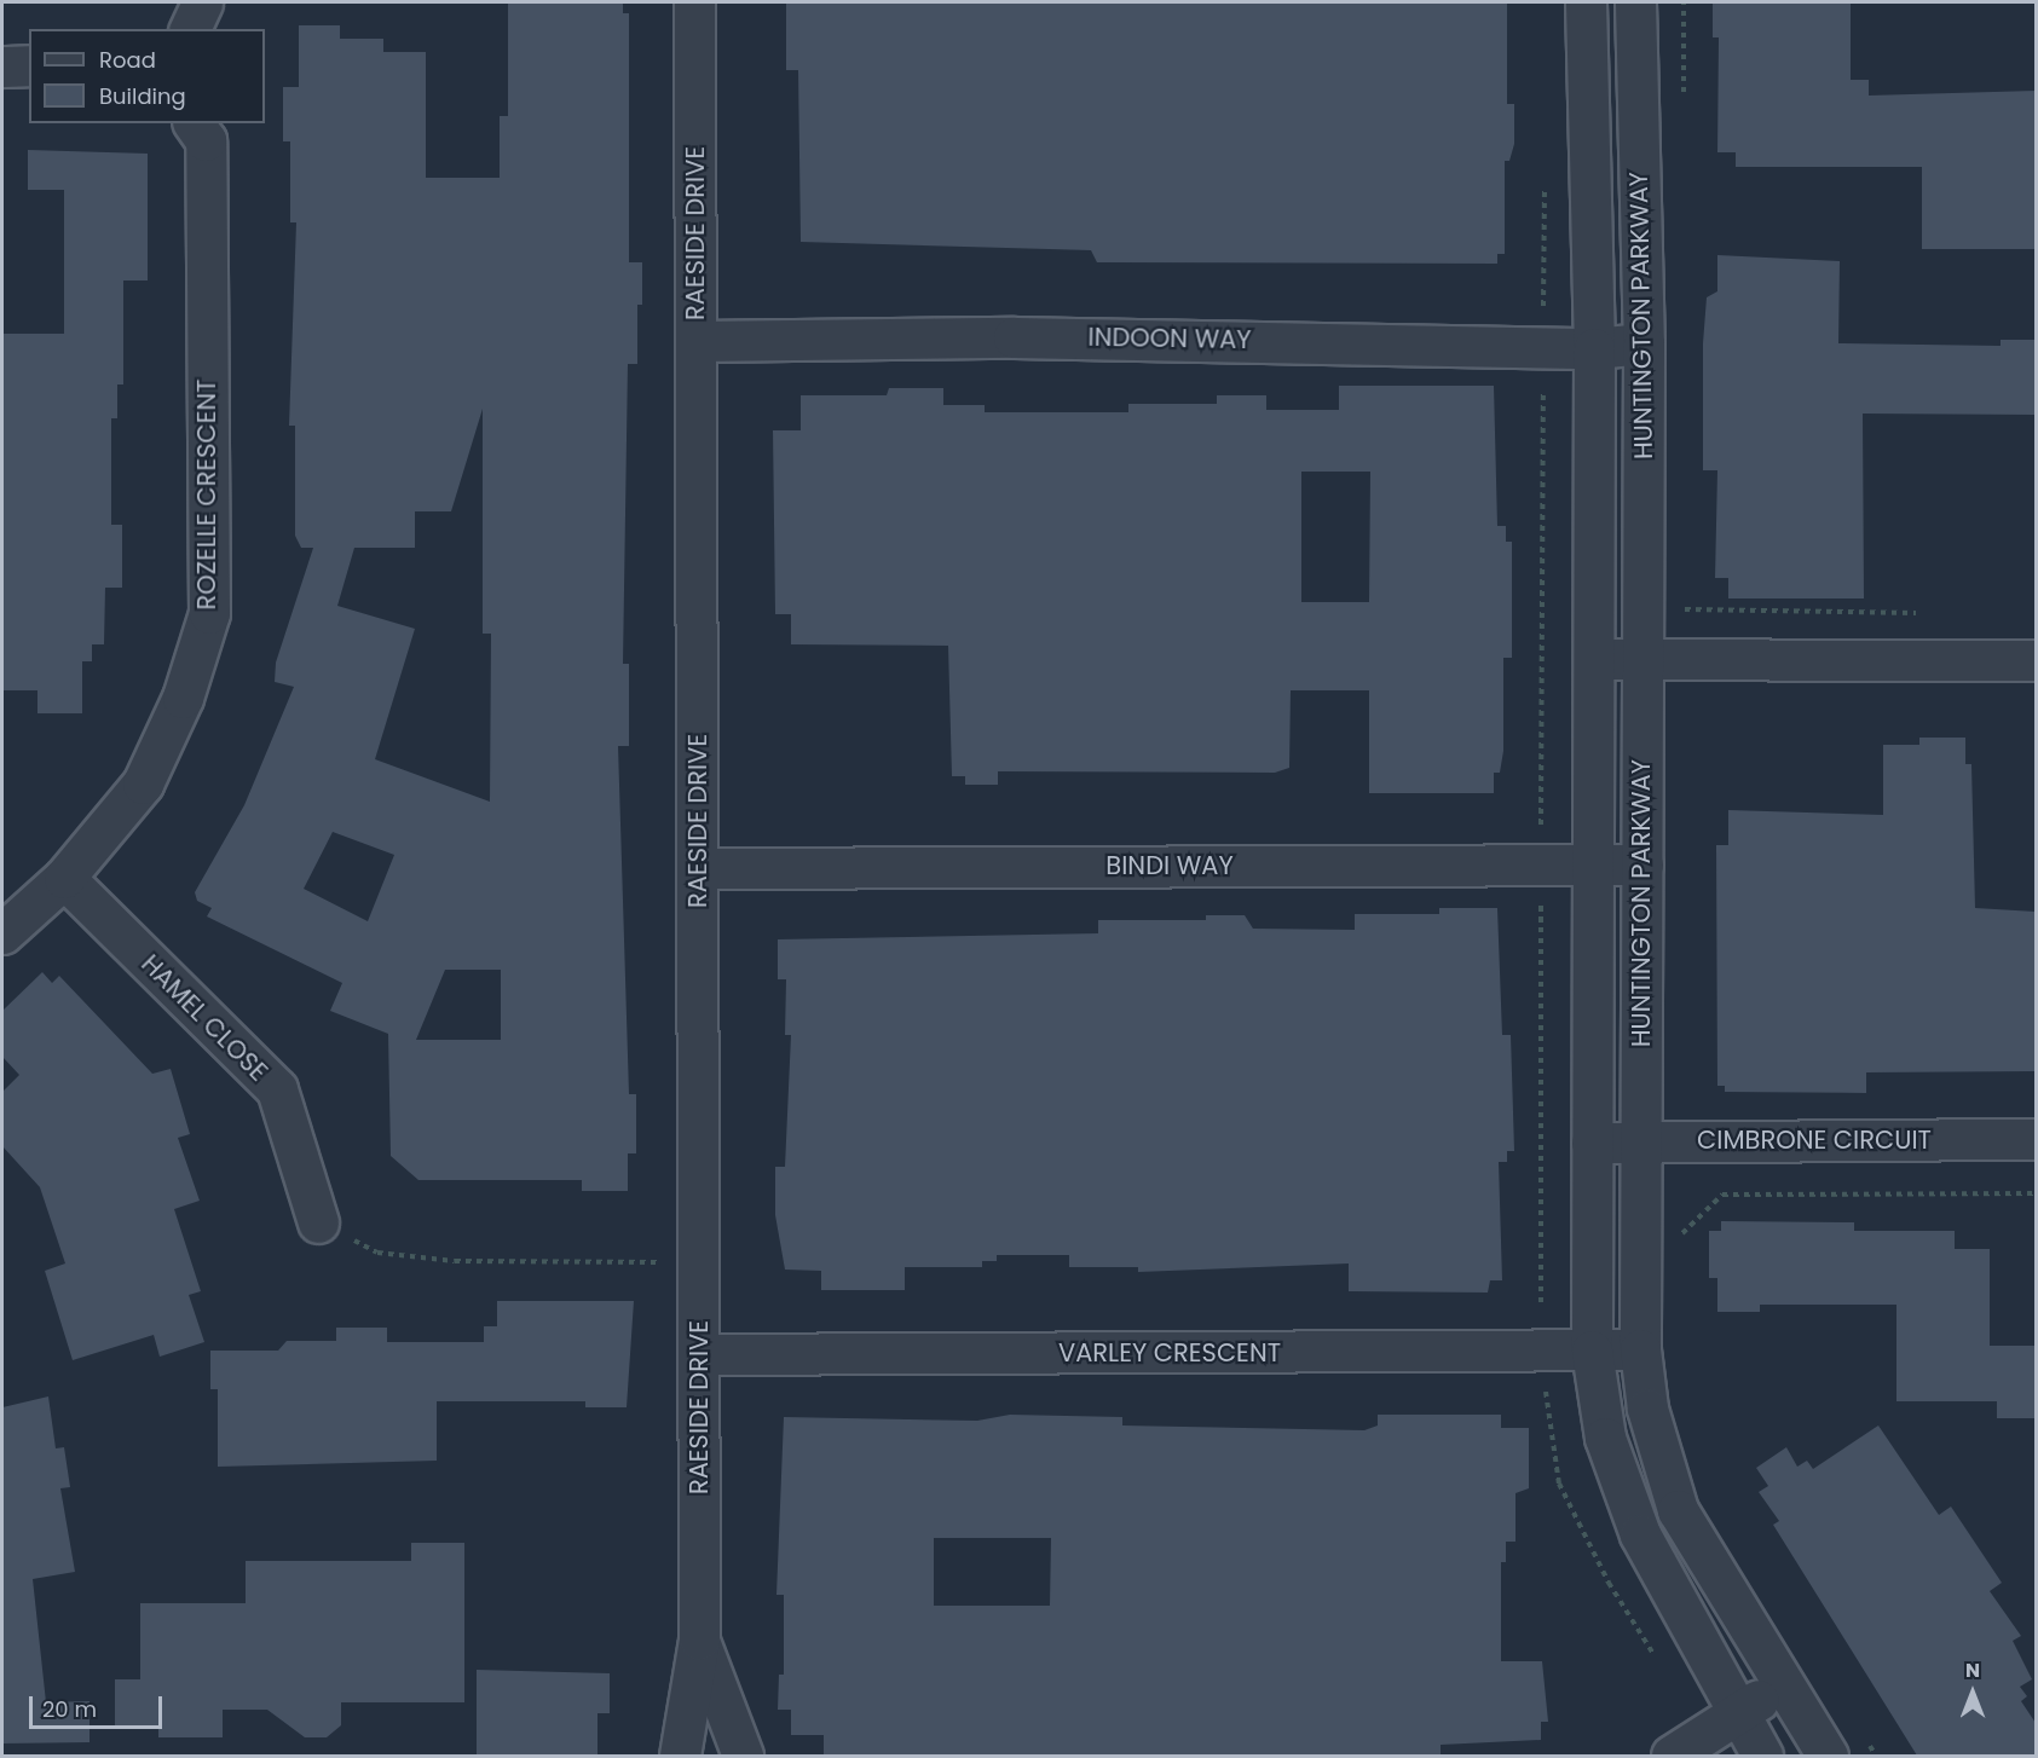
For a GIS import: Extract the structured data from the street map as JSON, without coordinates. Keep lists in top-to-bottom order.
{
  "streets": {
    "street": [
      "RAESIDE DRIVE",
      "HUNTINGTON PARKWAY",
      "INDOON WAY",
      "ROZELLE CRESCENT",
      "BINDI WAY",
      "HAMEL CLOSE",
      "CIMBRONE CIRCUIT",
      "VARLEY CRESCENT"
    ]
  },
  "crossings": [
    ["RAESIDE DRIVE", "INDOON WAY"],
    ["RAESIDE DRIVE", "BINDI WAY"],
    ["RAESIDE DRIVE", "VARLEY CRESCENT"],
    ["HUNTINGTON PARKWAY", "INDOON WAY"],
    ["HUNTINGTON PARKWAY", "BINDI WAY"],
    ["HUNTINGTON PARKWAY", "CIMBRONE CIRCUIT"],
    ["HUNTINGTON PARKWAY", "VARLEY CRESCENT"],
    ["ROZELLE CRESCENT", "HAMEL CLOSE"]
  ],
  "legend": ["Road", "Building"],
  "scale_bar": "20 m",
  "north": "top"
}
